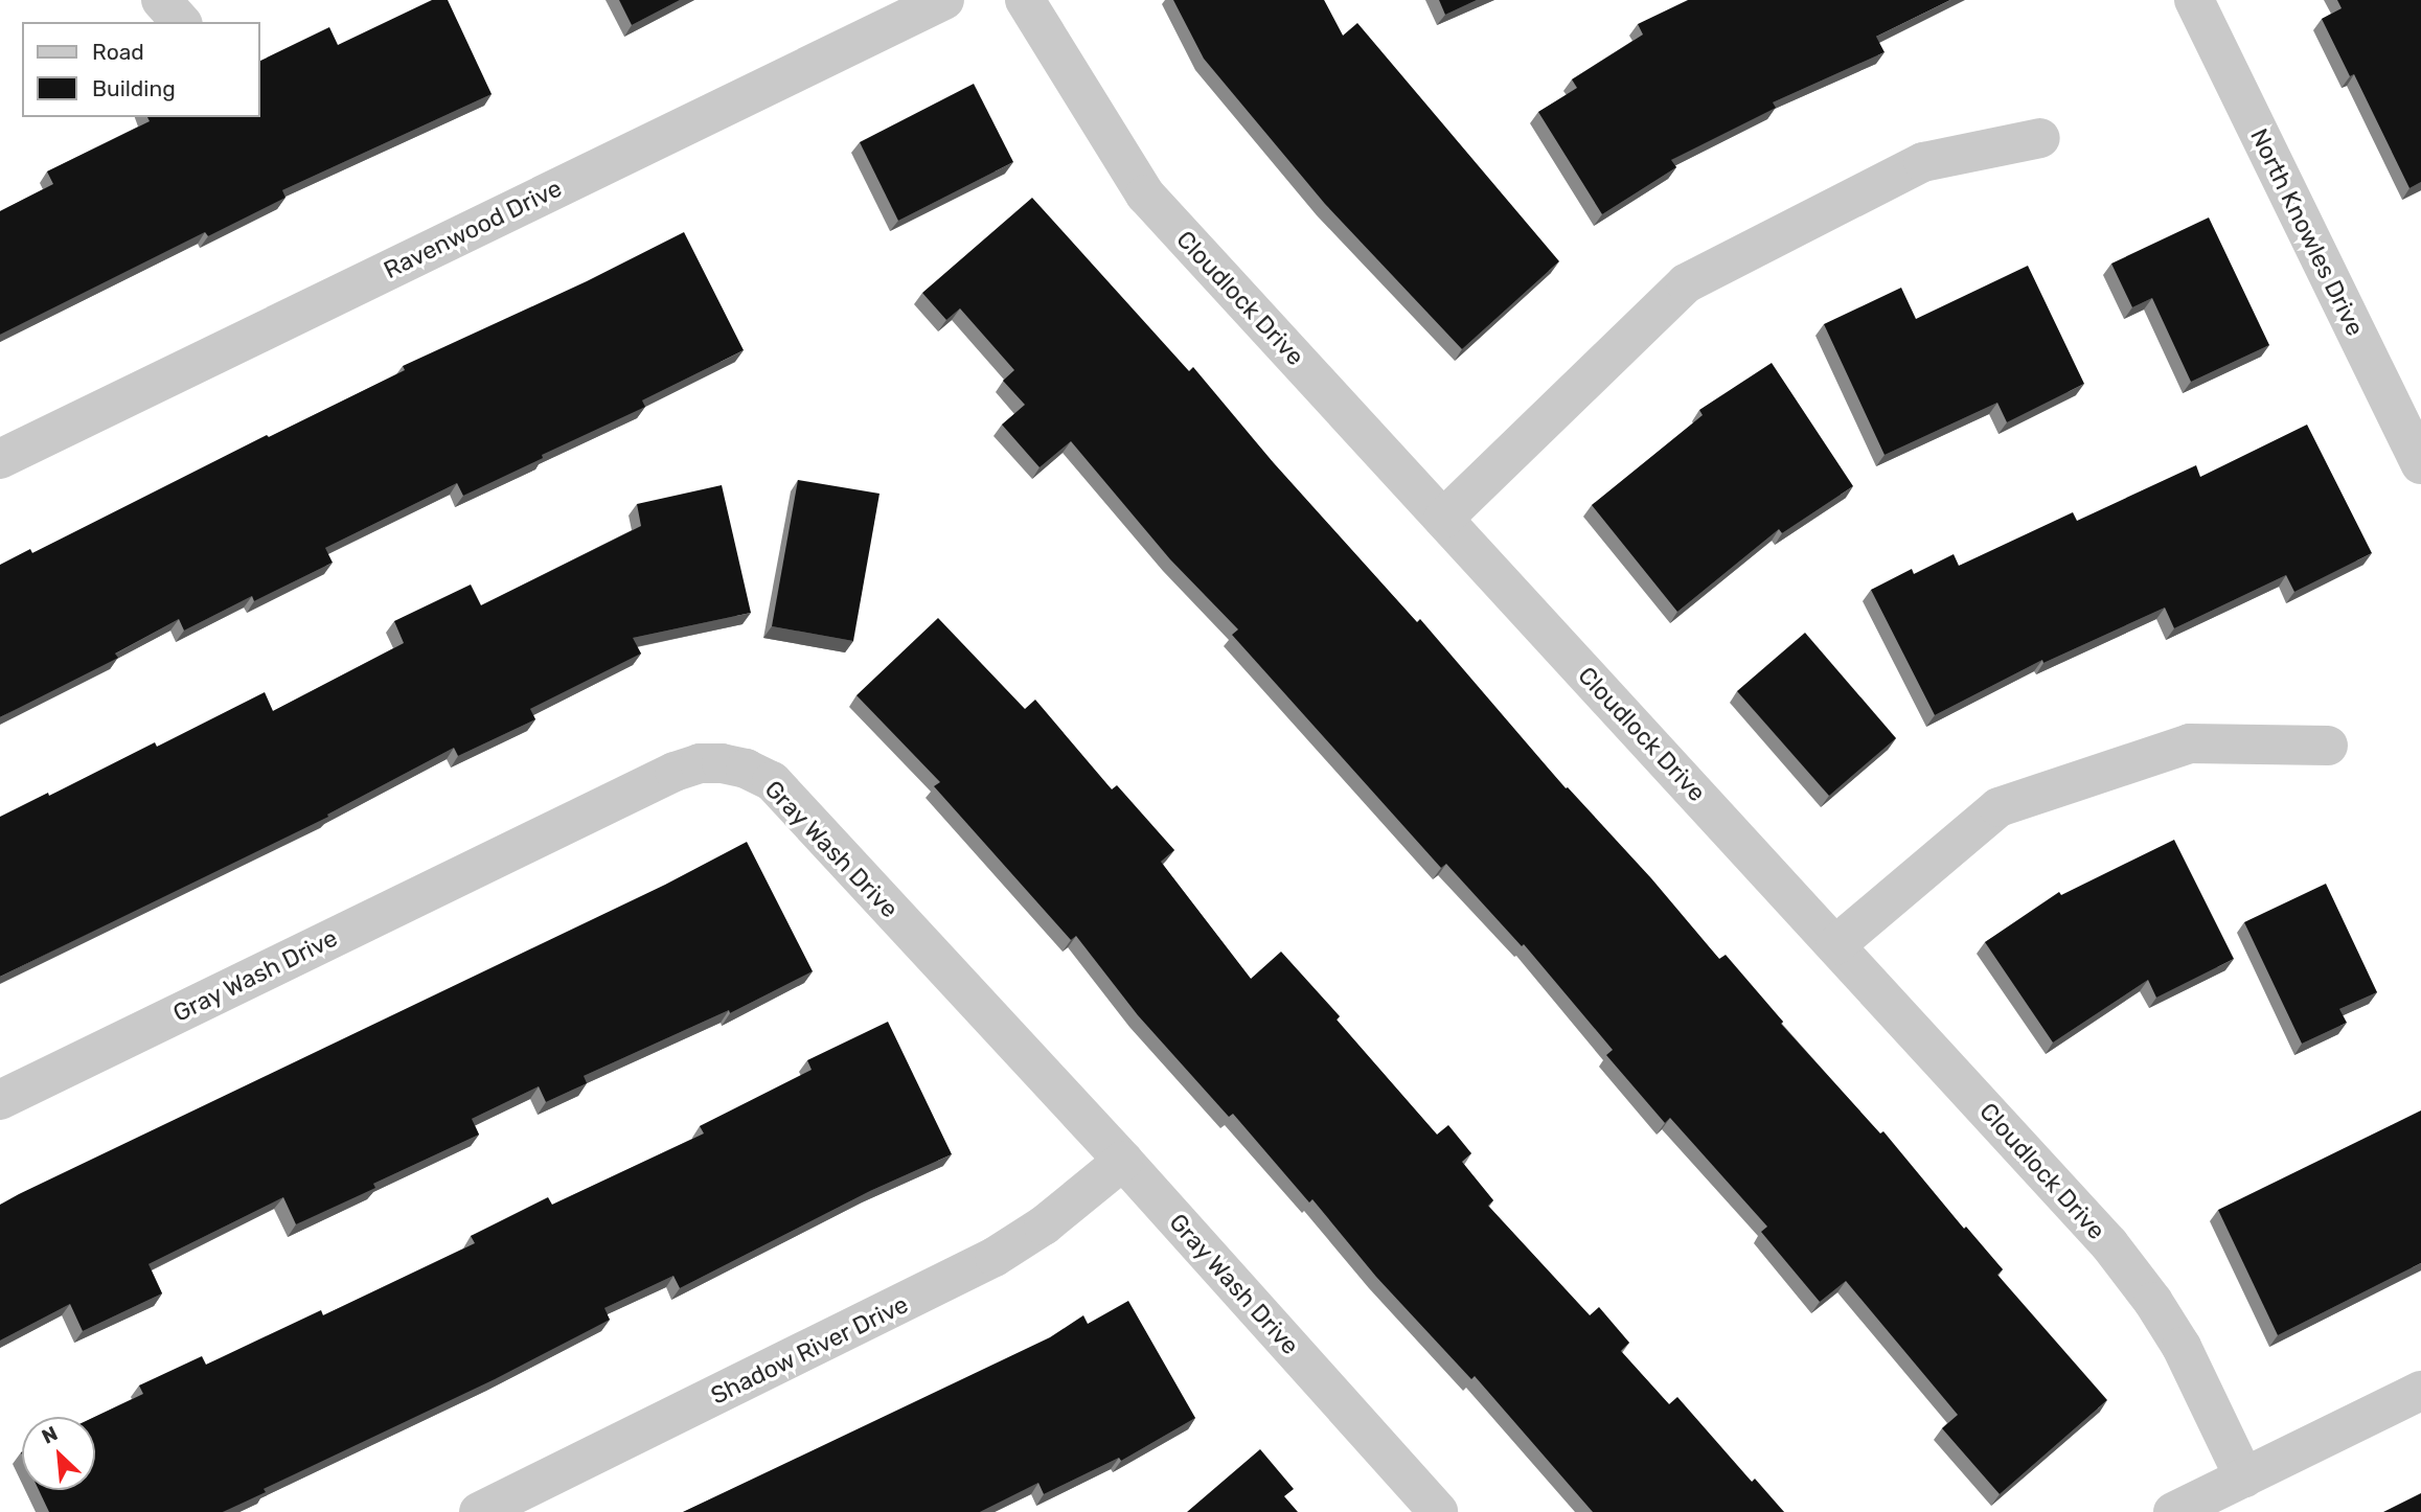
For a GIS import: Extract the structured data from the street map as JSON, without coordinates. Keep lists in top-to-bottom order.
{
  "streets": {
    "street": [
      "Ravenwood Drive",
      "North Knowles Drive",
      "Cloudlock Drive",
      "Gray Wash Drive",
      "Shadow River Drive"
    ]
  },
  "crossings": [
    ["Gray Wash Drive", "Shadow River Drive"]
  ],
  "legend": ["Road", "Building"],
  "north": "top left"
}
